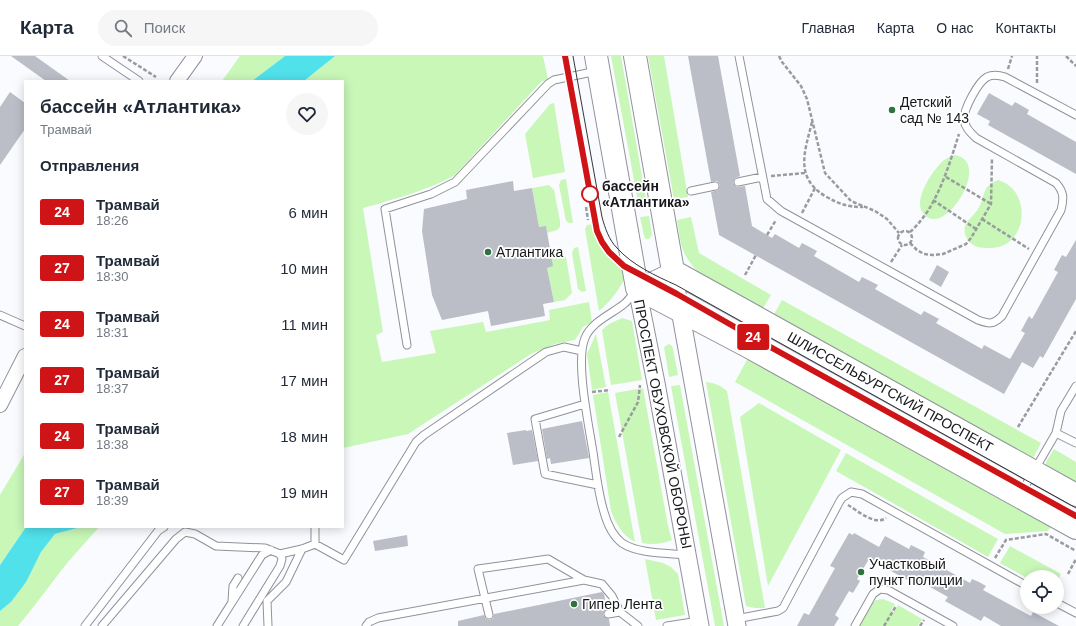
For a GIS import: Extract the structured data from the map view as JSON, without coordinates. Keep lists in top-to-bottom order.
{
  "streets": {
    "main road": ["ШЛИССЕЛЬБУРГСКИЙ ПРОСПЕКТ", "ПРОСПЕКТ ОБУХОВСКОЙ ОБОРОНЫ"]
  },
  "crossings": [
    ["ШЛИССЕЛЬБУРГСКИЙ ПРОСПЕКТ", "ПРОСПЕКТ ОБУХОВСКОЙ ОБОРОНЫ"]
  ],
  "places": [
    "Детский сад № 143",
    "бассейн «Атлантика»",
    "Атлантика",
    "Участковый пункт полиции",
    "Гипер Лента"
  ],
  "lines": ["tram line 24"],
  "page": {
    "header": "Карта",
    "search": "Поиск",
    "nav": [
      "Главная",
      "Карта",
      "О нас",
      "Контакты"
    ],
    "on_map": "24",
    "heading": [
      ["бассейн «Атлантика»", "Трамвай"],
      "Отправления"
    ],
    "list": [
      {
        "mark": "24",
        "name": "Трамвай",
        "note": "18:26",
        "value": "6 мин"
      },
      {
        "mark": "27",
        "name": "Трамвай",
        "note": "18:30",
        "value": "10 мин"
      },
      {
        "mark": "24",
        "name": "Трамвай",
        "note": "18:31",
        "value": "11 мин"
      },
      {
        "mark": "27",
        "name": "Трамвай",
        "note": "18:37",
        "value": "17 мин"
      },
      {
        "mark": "24",
        "name": "Трамвай",
        "note": "18:38",
        "value": "18 мин"
      },
      {
        "mark": "27",
        "name": "Трамвай",
        "note": "18:39",
        "value": "19 мин"
      }
    ]
  }
}
